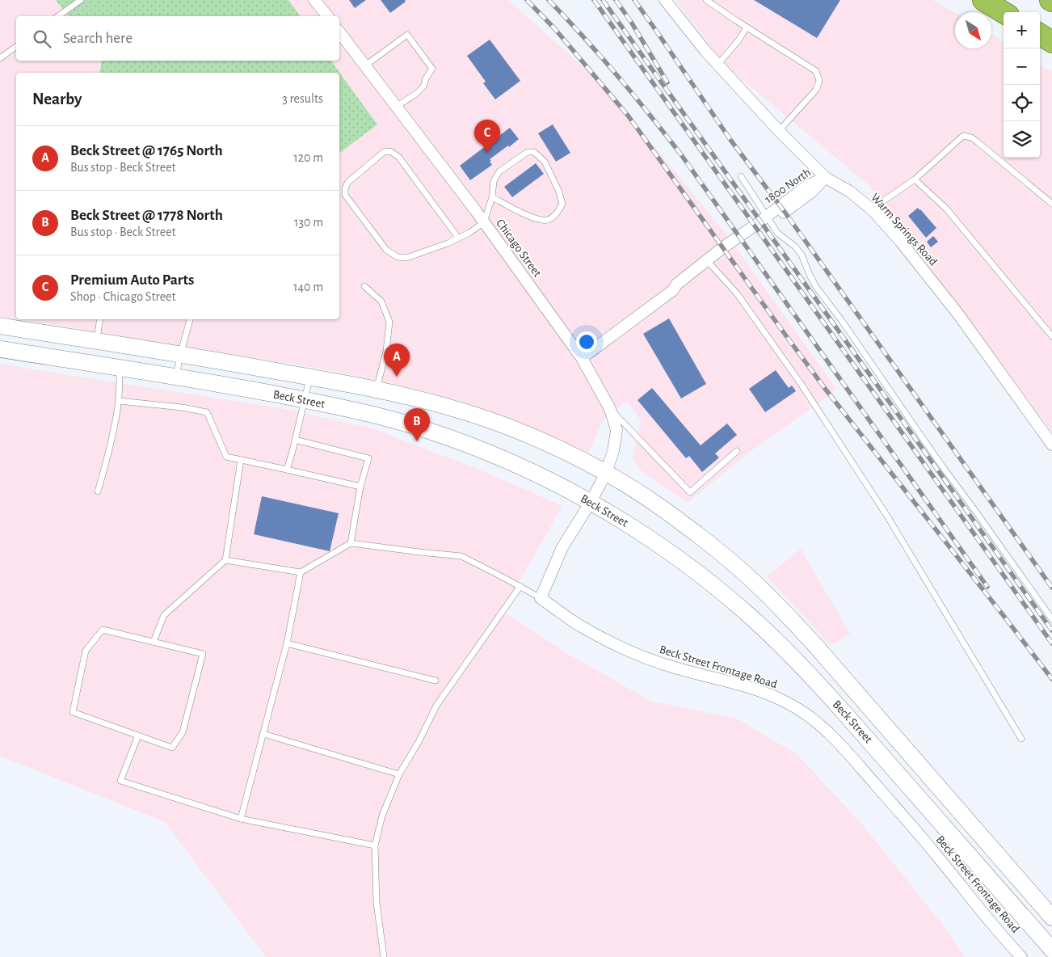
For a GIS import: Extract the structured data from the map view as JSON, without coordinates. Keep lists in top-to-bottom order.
{
  "streets": {
    "main road": ["Beck Street"],
    "street": [
      "1800 North",
      "Warm Springs Road",
      "Chicago Street",
      "Beck Street Frontage Road"
    ]
  },
  "crossings": [
    ["1800 North", "Warm Springs Road"],
    ["1800 North", "Chicago Street"],
    ["Chicago Street", "Beck Street"]
  ],
  "north": "bottom right",
  "page": {
    "map_buttons": ["+", "−"],
    "search": "Search here",
    "heading": ["Nearby", "3 results"],
    "pins": ["C", "A", "B"],
    "list": [
      {
        "mark": "A",
        "name": "Beck Street @ 1765 North",
        "note": "Bus stop · Beck Street",
        "value": "120 m"
      },
      {
        "mark": "B",
        "name": "Beck Street @ 1778 North",
        "note": "Bus stop · Beck Street",
        "value": "130 m"
      },
      {
        "mark": "C",
        "name": "Premium Auto Parts",
        "note": "Shop · Chicago Street",
        "value": "140 m"
      }
    ]
  }
}
